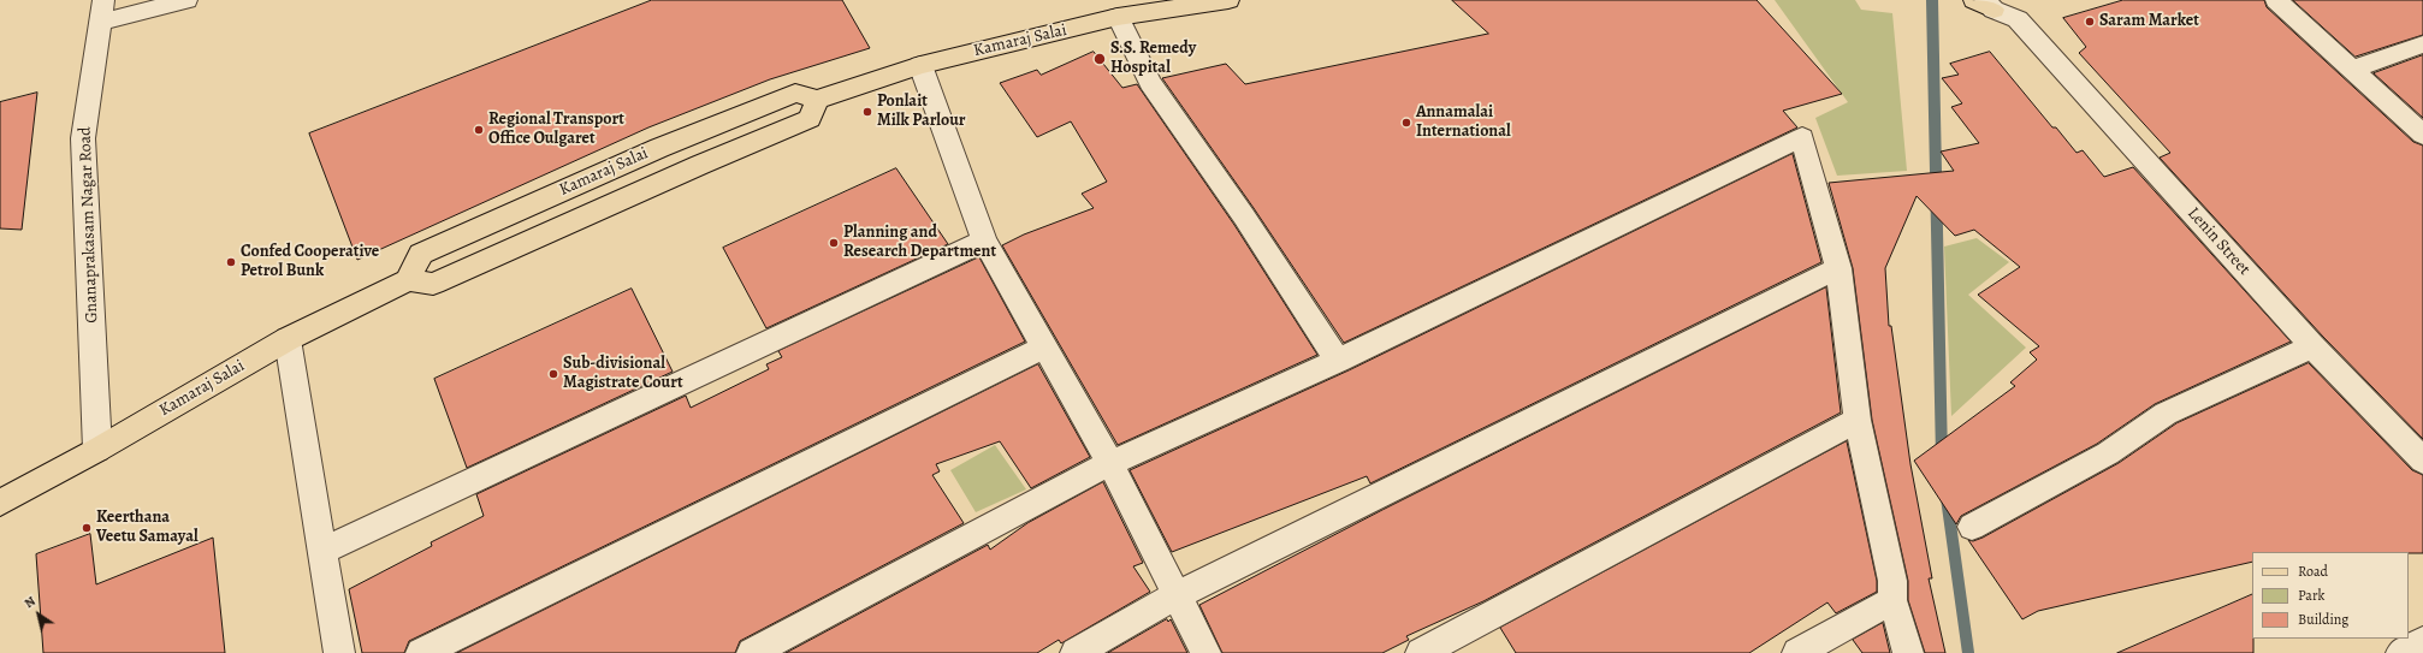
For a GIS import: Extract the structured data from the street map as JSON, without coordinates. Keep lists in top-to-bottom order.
{
  "streets": {
    "main road": ["Kamaraj Salai"],
    "street": ["Gnanaprakasam Nagar Road", "Lenin Street"]
  },
  "crossings": [
    ["Kamaraj Salai", "Gnanaprakasam Nagar Road"]
  ],
  "places": [
    "Saram Market",
    "S.S. Remedy Hospital",
    "Ponlait Milk Parlour",
    "Annamalai International",
    "Regional Transport Office Oulgaret",
    "Planning and Research Department",
    "Confed Cooperative Petrol Bunk",
    "Sub-divisional Magistrate Court",
    "Keerthana Veetu Samayal"
  ],
  "legend": ["Road", "Park", "Building"],
  "north": "top left"
}
